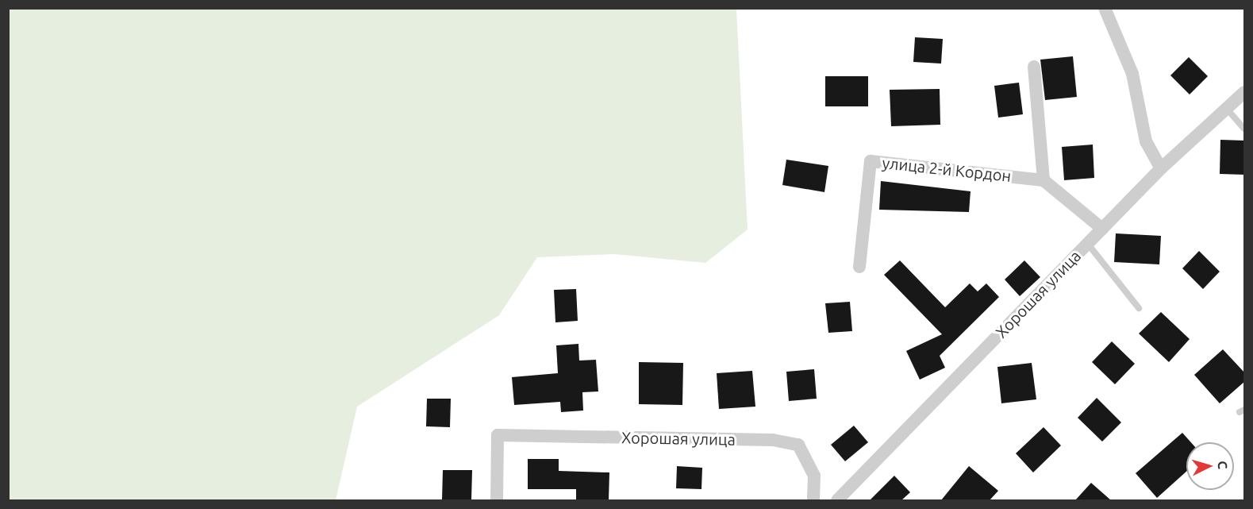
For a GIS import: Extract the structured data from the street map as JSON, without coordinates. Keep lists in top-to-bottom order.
{
  "streets": {
    "street": ["улица 2-й Кордон", "Хорошая улица"]
  },
  "north": "right"
}
